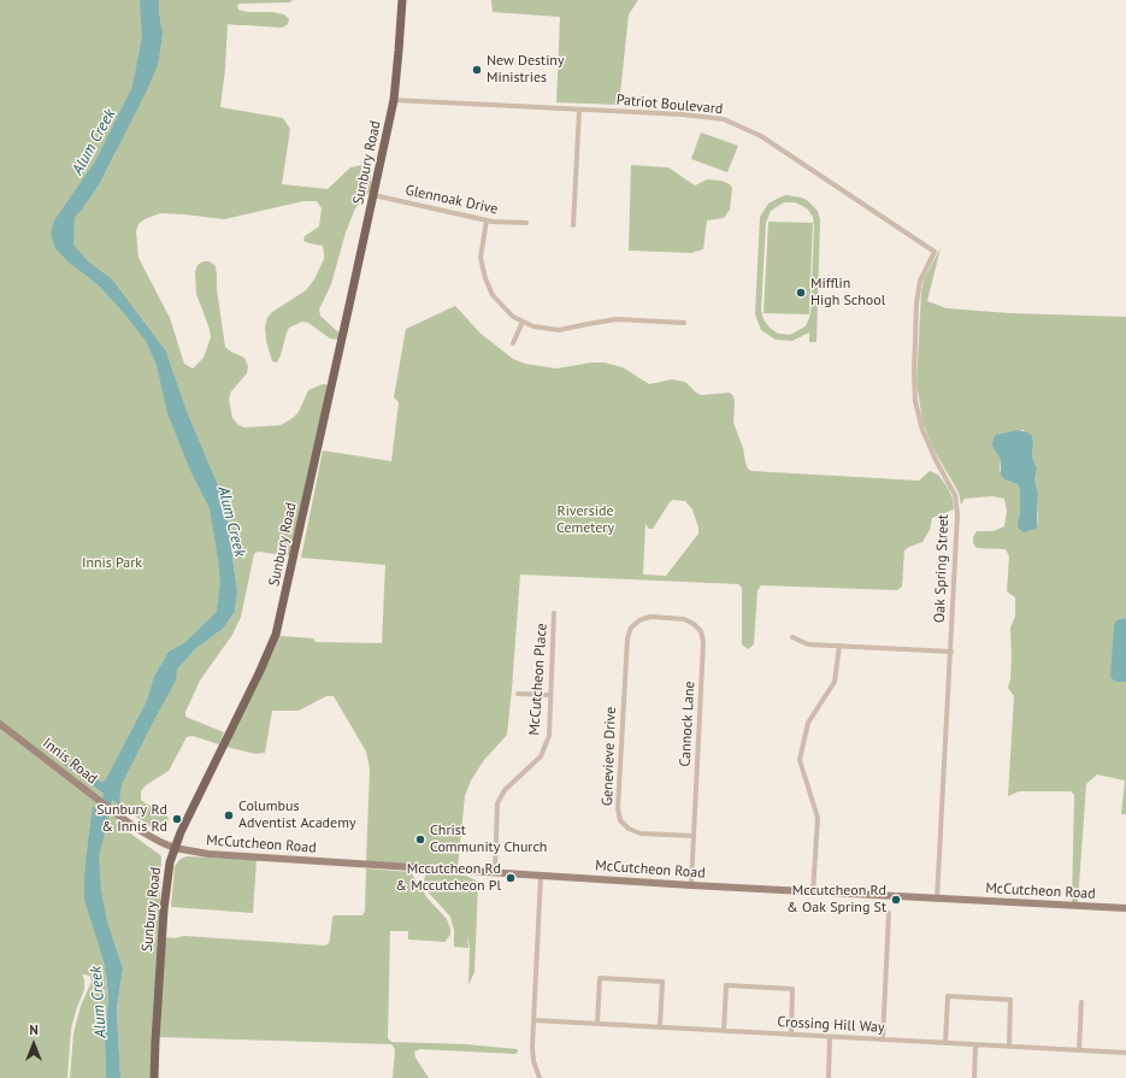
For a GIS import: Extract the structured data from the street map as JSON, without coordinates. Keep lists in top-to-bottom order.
{
  "streets": {
    "main road": ["Sunbury Road", "Innis Road", "McCutcheon Road"],
    "street": [
      "Patriot Boulevard",
      "Glennoak Drive",
      "Oak Spring Street",
      "McCutcheon Place",
      "Cannock Lane",
      "Genevieve Drive",
      "Crossing Hill Way"
    ]
  },
  "crossings": [
    ["Patriot Boulevard", "Sunbury Road"],
    ["Patriot Boulevard", "Oak Spring Street"],
    ["Sunbury Road", "Glennoak Drive"],
    ["Sunbury Road", "Innis Road"],
    ["Sunbury Road", "McCutcheon Road"],
    ["Oak Spring Street", "McCutcheon Road"],
    ["McCutcheon Place", "McCutcheon Road"],
    ["Cannock Lane", "Genevieve Drive"],
    ["Cannock Lane", "McCutcheon Road"],
    ["Innis Road", "McCutcheon Road"]
  ],
  "water": ["Alum Creek"],
  "parks": ["Riverside Cemetery", "Innis Park"],
  "places": [
    "New Destiny Ministries",
    "Mifflin High School",
    "Columbus Adventist Academy",
    "Sunbury Rd & Innis Rd",
    "Christ Community Church",
    "Mccutcheon Rd & Mccutcheon Pl",
    "Mccutcheon Rd & Oak Spring St"
  ],
  "north": "top"
}
